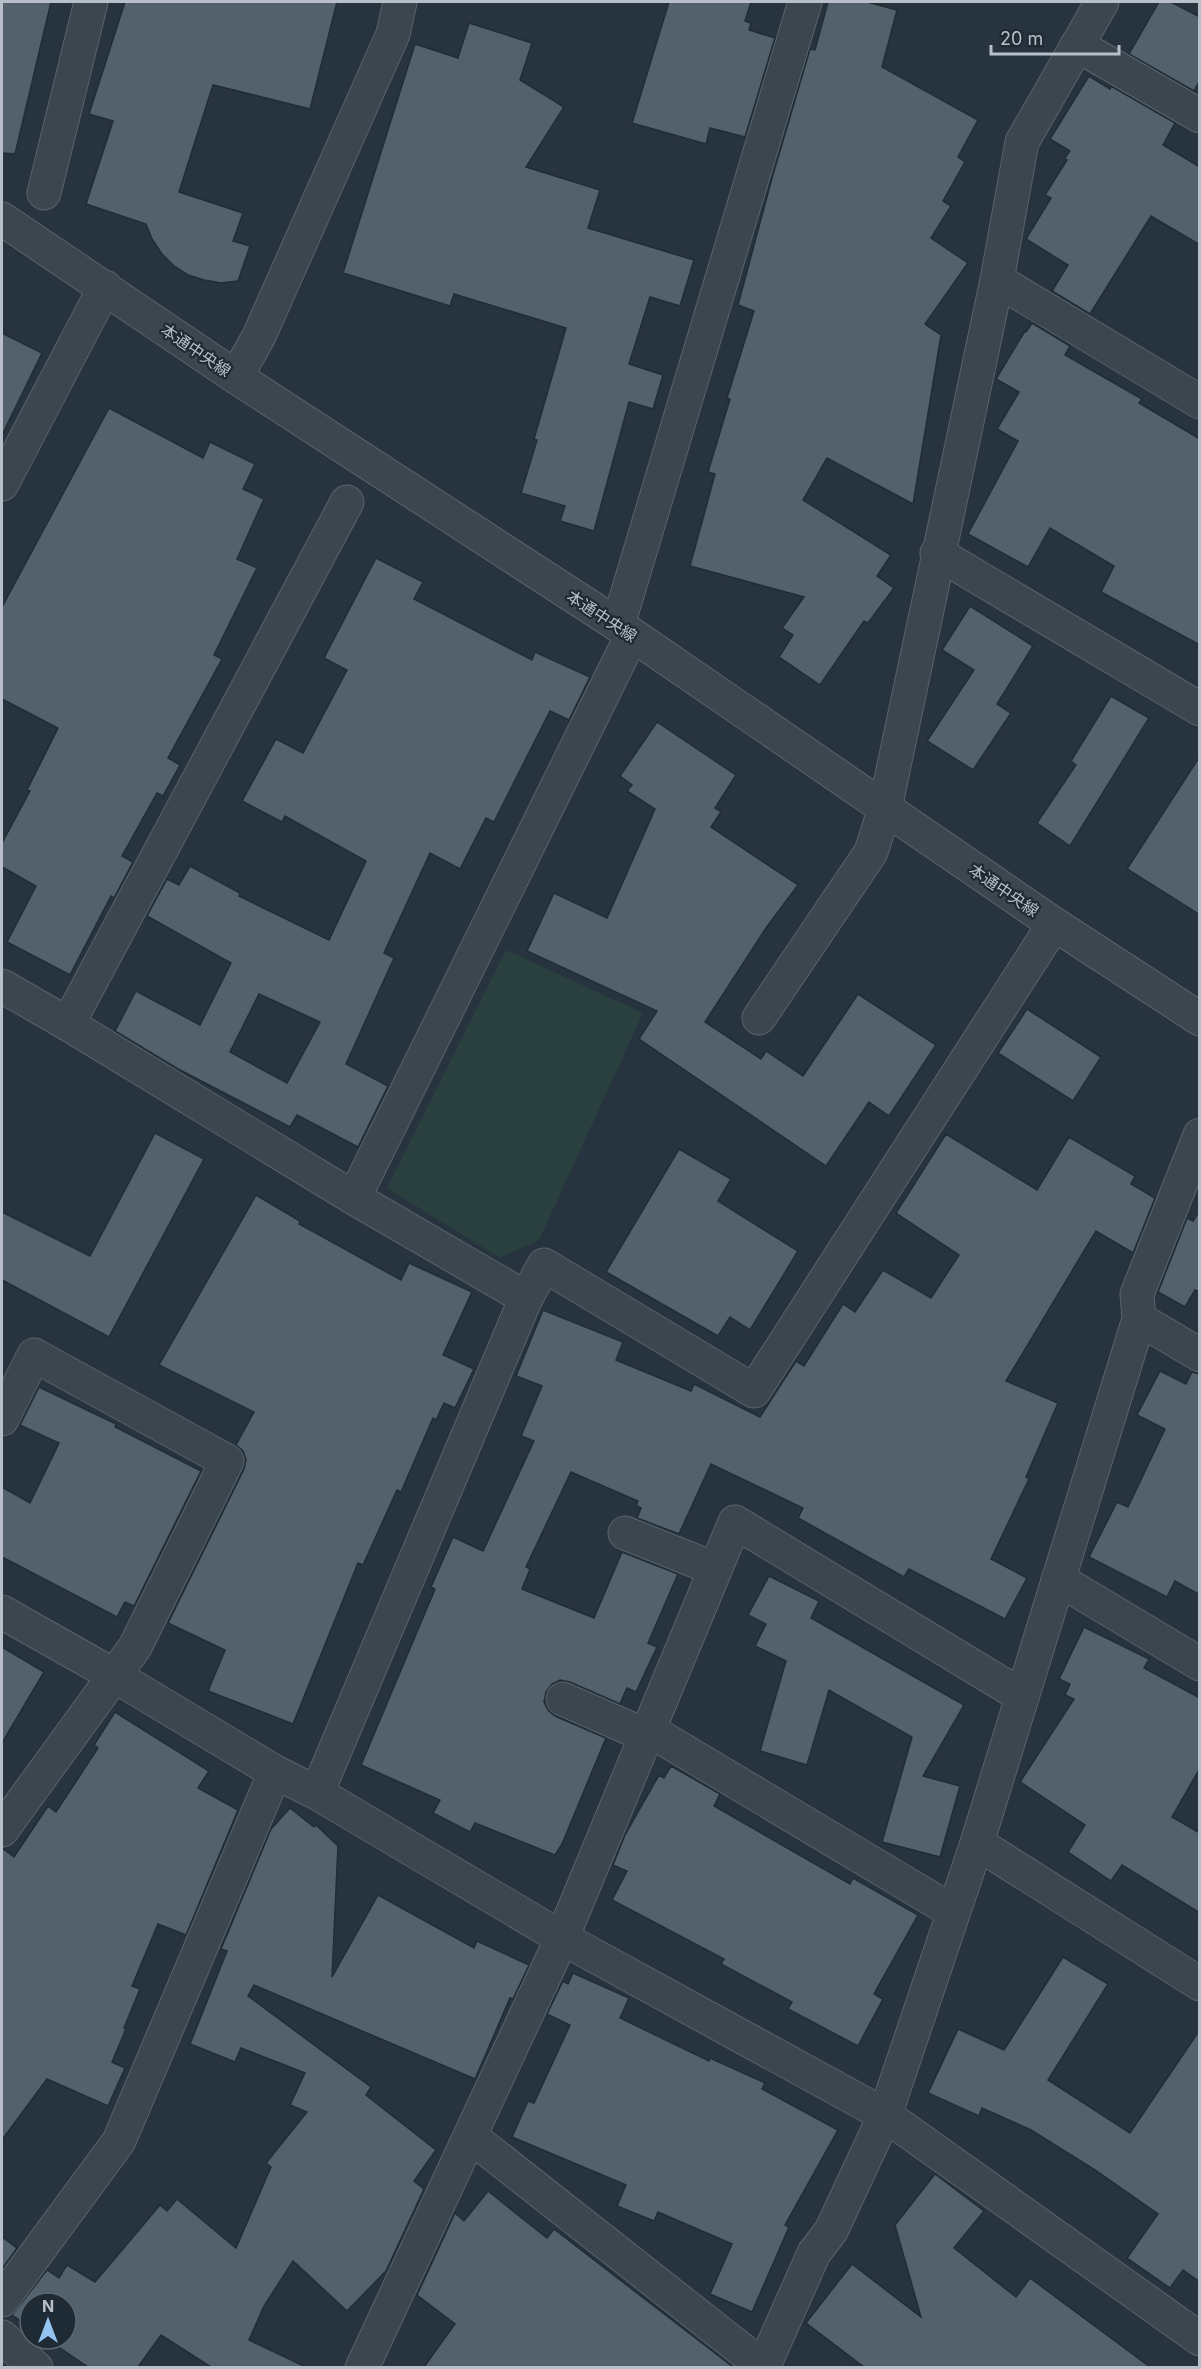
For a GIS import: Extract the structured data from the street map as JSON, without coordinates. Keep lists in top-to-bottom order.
{
  "streets": {
    "street": ["本通中央線"]
  },
  "scale_bar": "20 m",
  "north": "top"
}
